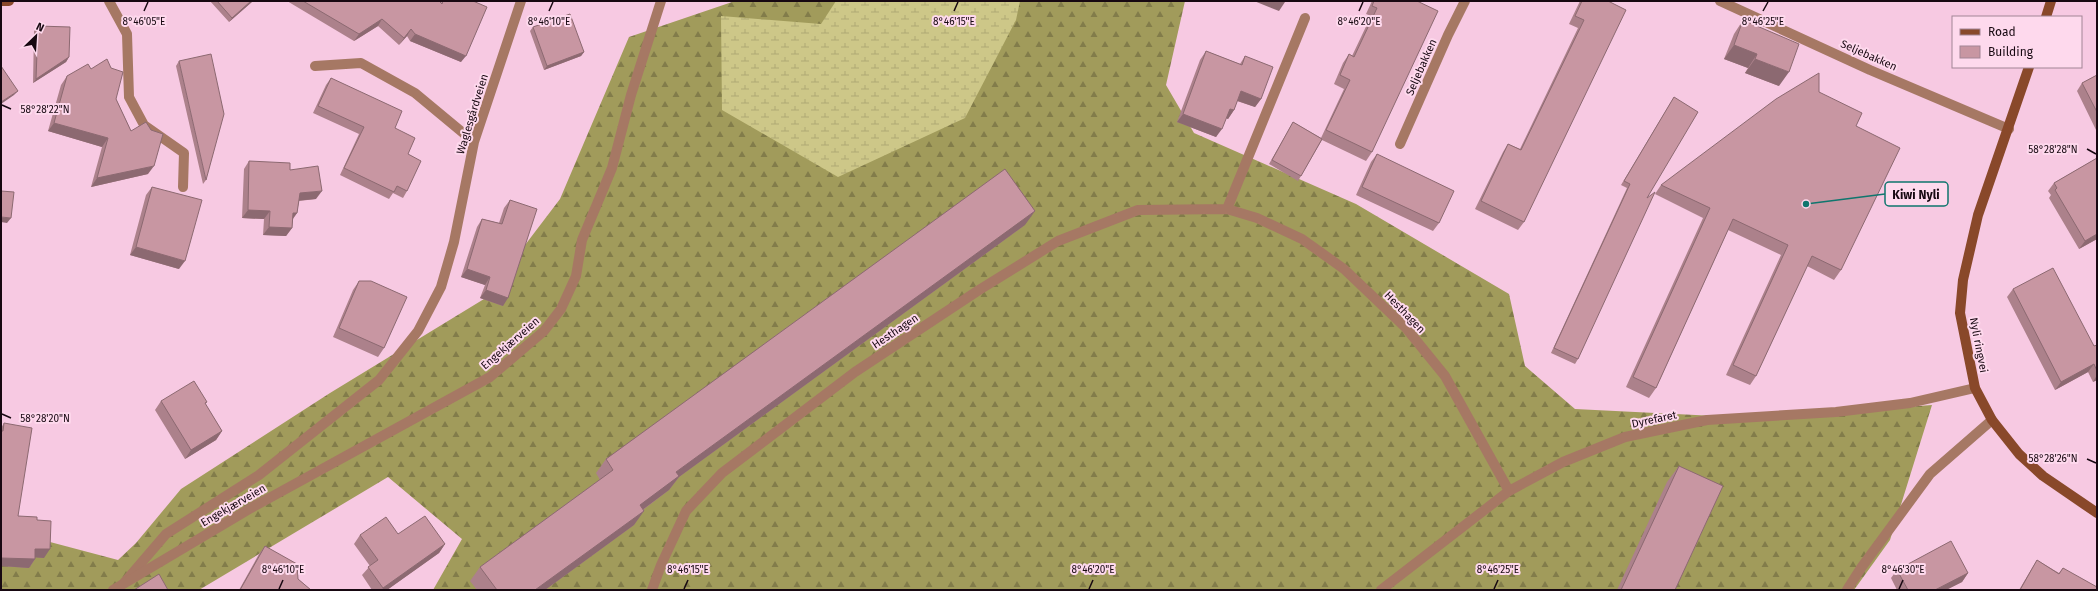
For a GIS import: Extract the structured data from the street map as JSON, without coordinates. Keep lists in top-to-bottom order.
{
  "streets": {
    "main road": ["Nyli ringvei"],
    "street": [
      "Seljebakken",
      "Waglesgårdveien",
      "Hesthagen",
      "Engekjærveien",
      "Dyrefaret"
    ]
  },
  "crossings": [
    ["Seljebakken", "Nyli ringvei"],
    ["Waglesgårdveien", "Engekjærveien"],
    ["Hesthagen", "Dyrefaret"],
    ["Nyli ringvei", "Dyrefaret"]
  ],
  "places": ["Kiwi Nyli"],
  "legend": ["Road", "Building"],
  "north": "top right",
  "coordinates": [
    "8°46'05\"E",
    "8°46'10\"E",
    "8°46'15\"E",
    "8°46'20\"E",
    "8°46'25\"E",
    "58°28'22\"N",
    "58°28'28\"N",
    "58°28'20\"N",
    "58°28'26\"N",
    "8°46'30\"E"
  ]
}
